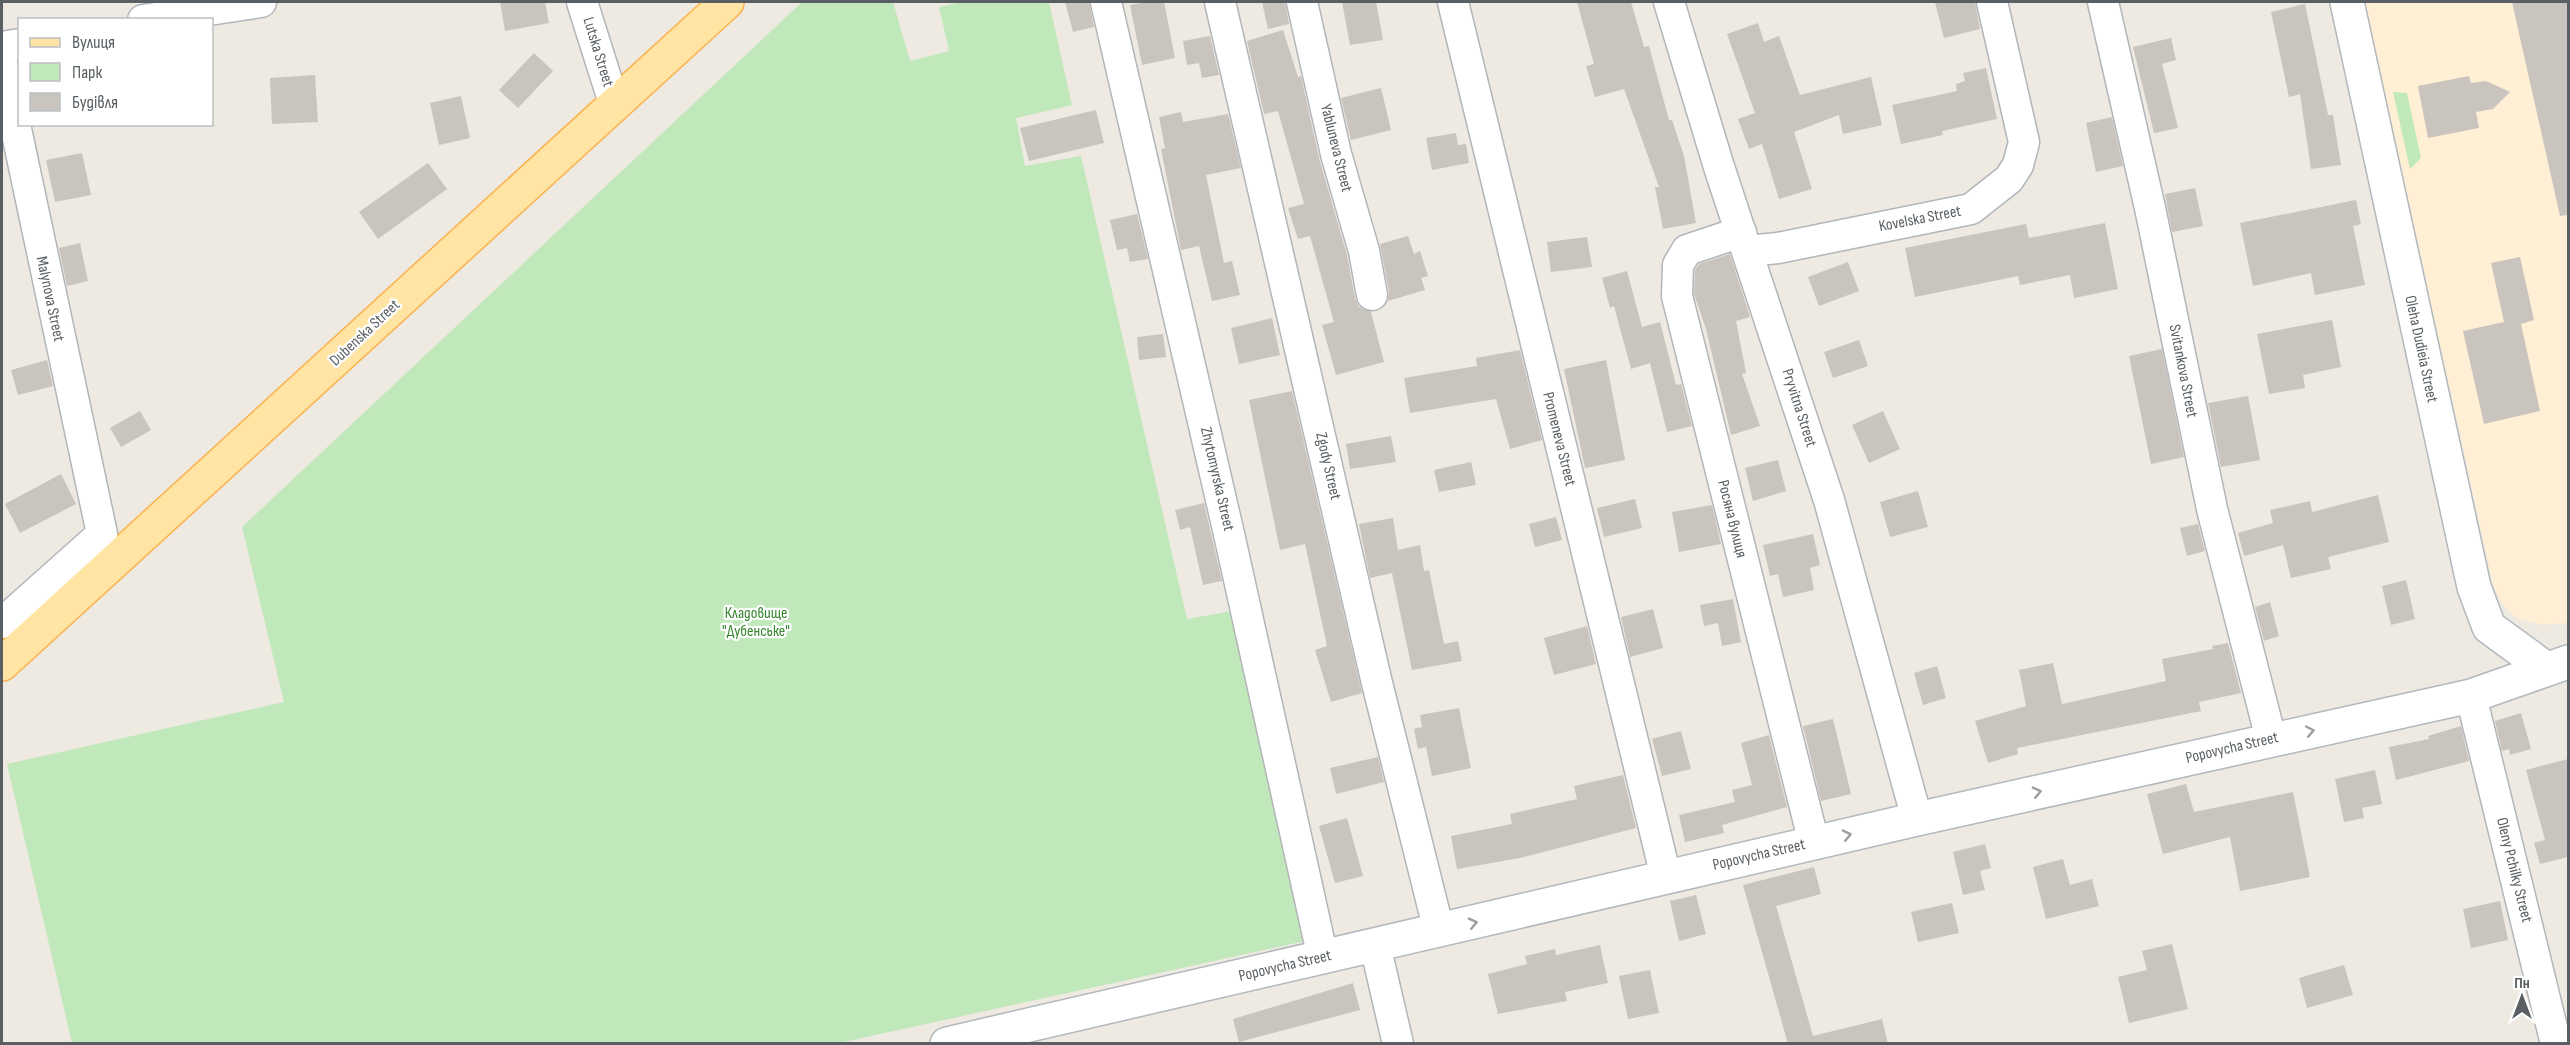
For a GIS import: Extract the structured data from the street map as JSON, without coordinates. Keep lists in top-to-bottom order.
{
  "streets": {
    "main road": ["Dubenska Street"],
    "street": [
      "Lutska Street",
      "Yabluneva Street",
      "Kovelska Street",
      "Malynova Street",
      "Oleha Dudieia Street",
      "Svitankova Street",
      "Pryvitna Street",
      "Promeneva Street",
      "Zgody Street",
      "Zhytomyrska Street",
      "Росяна вулиця",
      "Popovycha Street",
      "Oleny Pchilky Street"
    ]
  },
  "crossings": [
    ["Lutska Street", "Dubenska Street"],
    ["Kovelska Street", "Pryvitna Street"],
    ["Kovelska Street", "Росяна вулиця"],
    ["Oleha Dudieia Street", "Popovycha Street"],
    ["Svitankova Street", "Popovycha Street"],
    ["Pryvitna Street", "Росяна вулиця"],
    ["Pryvitna Street", "Popovycha Street"],
    ["Promeneva Street", "Popovycha Street"],
    ["Zgody Street", "Popovycha Street"],
    ["Zhytomyrska Street", "Popovycha Street"],
    ["Росяна вулиця", "Popovycha Street"],
    ["Popovycha Street", "Oleny Pchilky Street"]
  ],
  "one_way": ["Popovycha Street"],
  "parks": ["Кладовище \"Дубенське\""],
  "legend": ["Вулиця", "Парк", "Будівля"],
  "north": "top"
}
